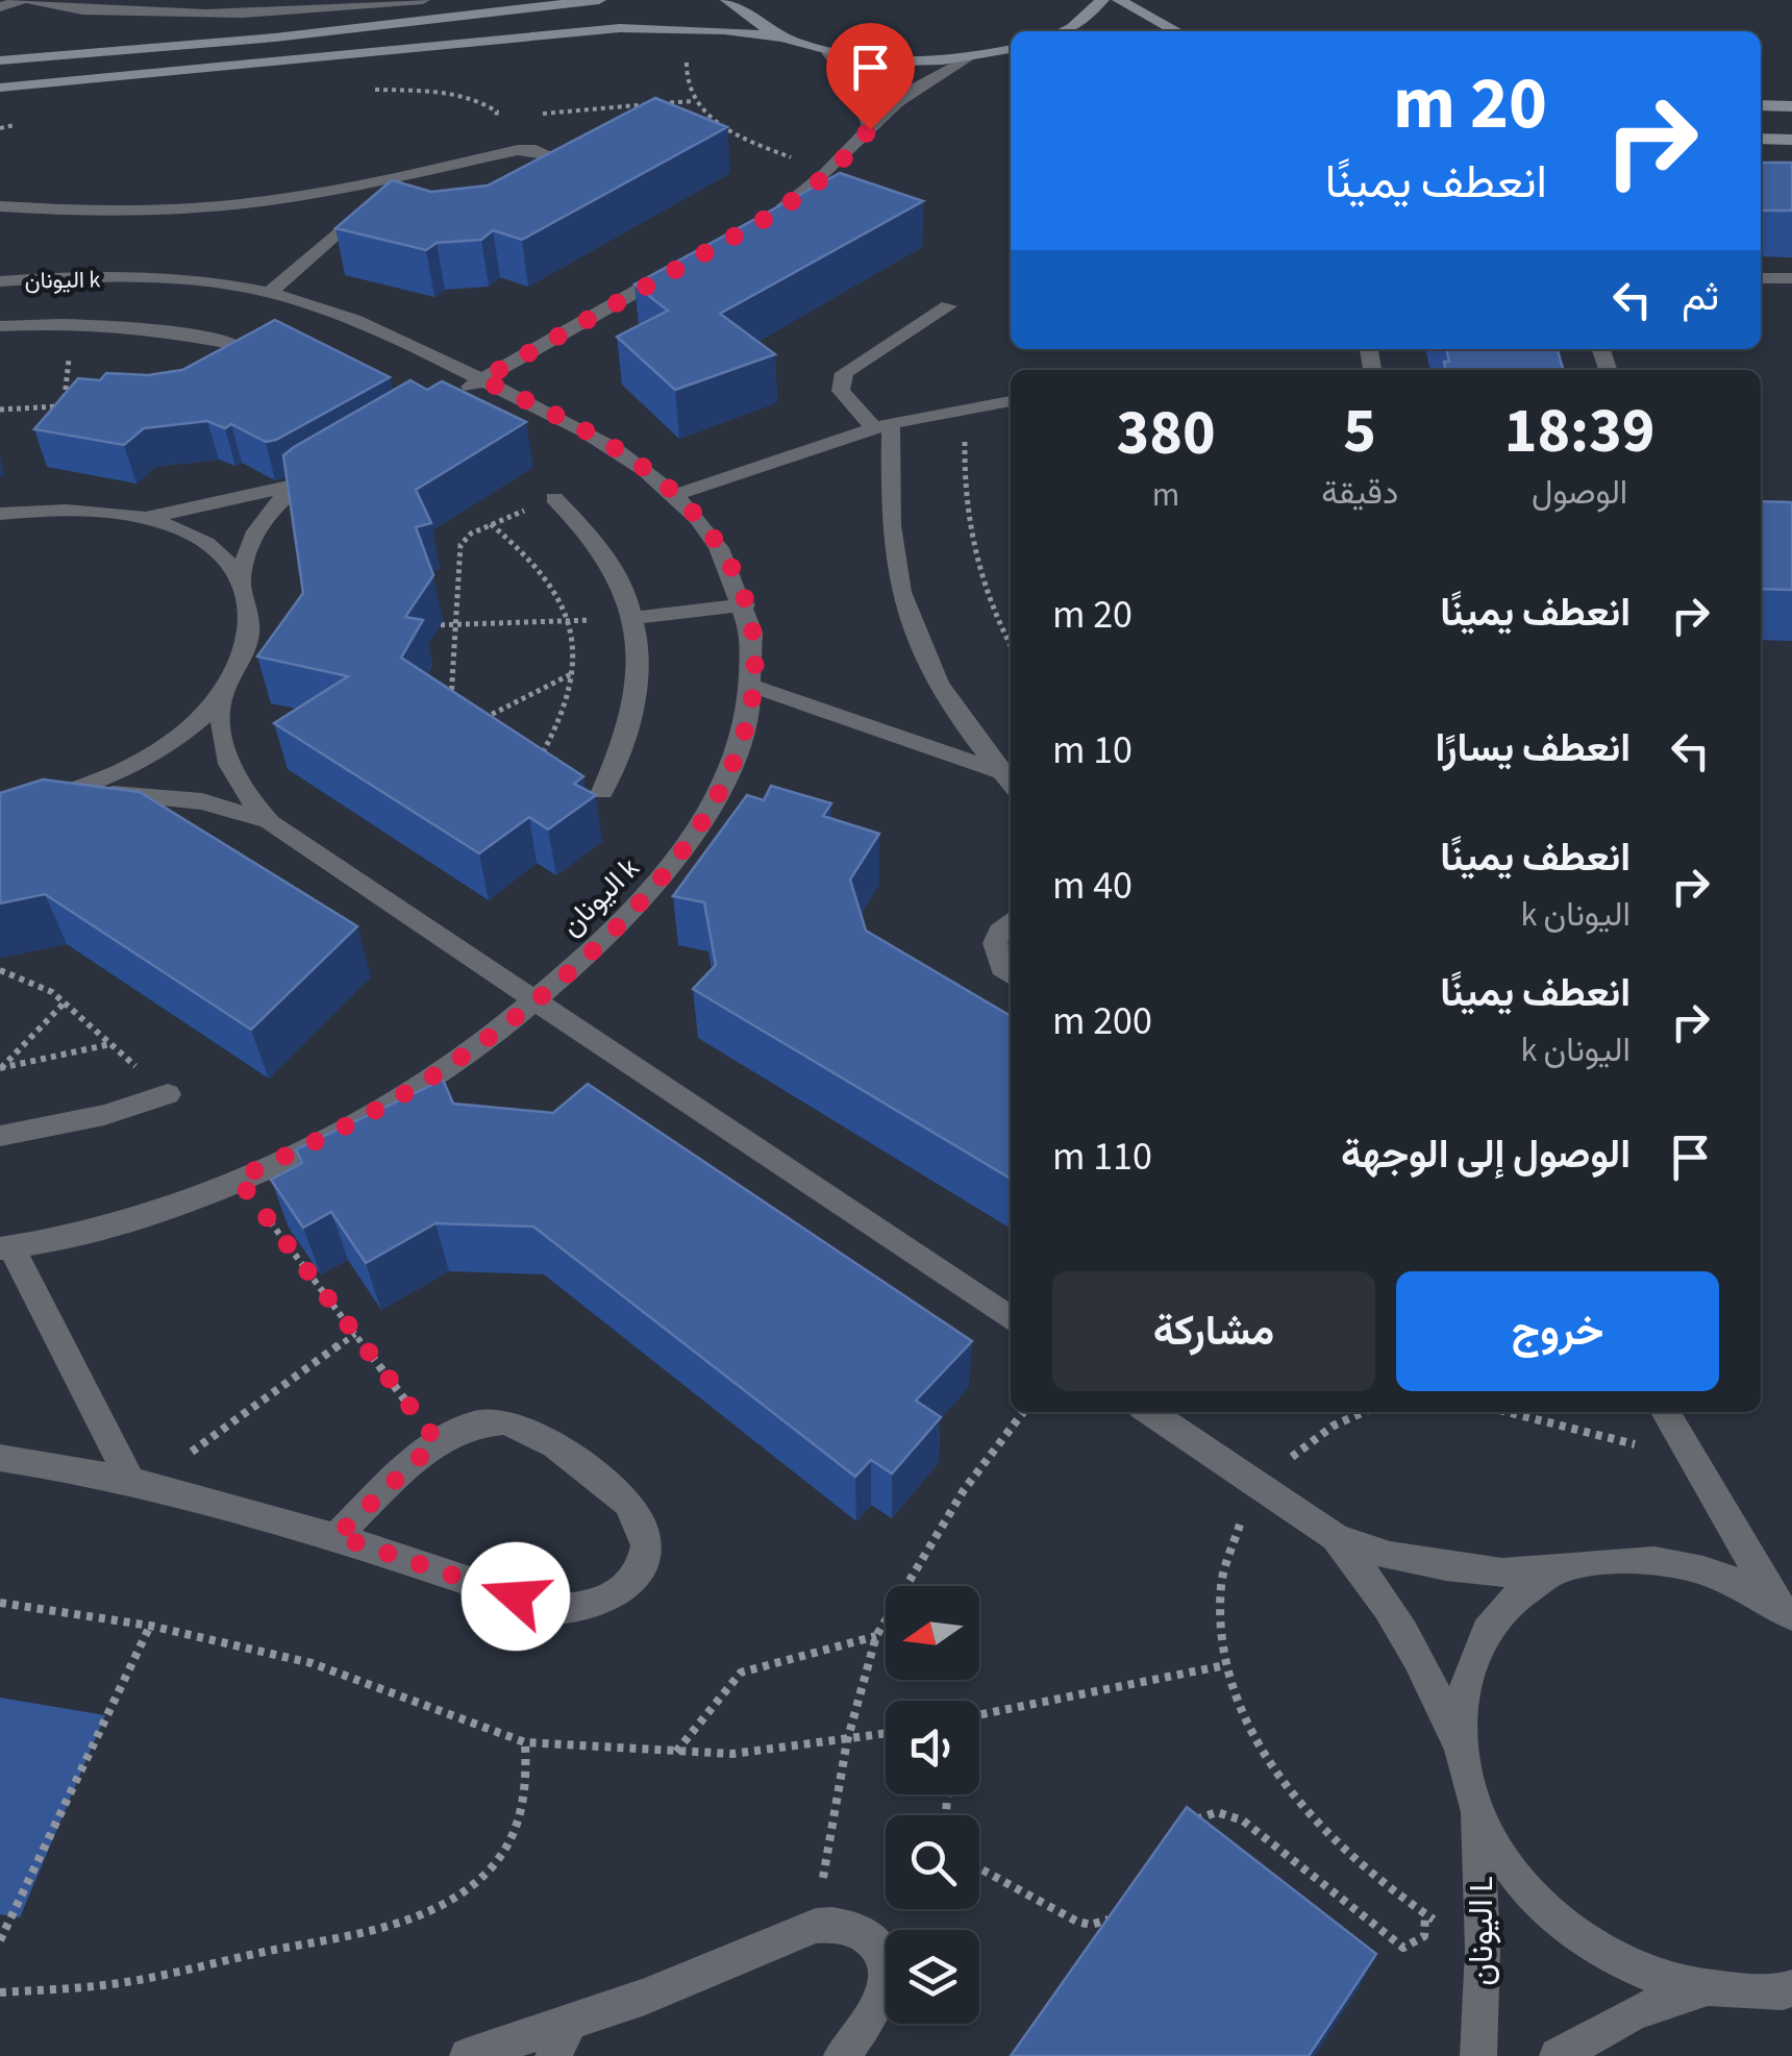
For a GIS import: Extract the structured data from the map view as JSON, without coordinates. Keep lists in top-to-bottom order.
{
  "streets": {
    "street": ["اليونان k", "اليونان L"]
  },
  "north": "left",
  "page": {
    "turn": ["20 m", "انعطف يمينًا"],
    "then": "ثم",
    "eta": [
      "18:39",
      "الوصول",
      "5",
      "دقيقة",
      "380",
      "m"
    ],
    "list": [
      {
        "name": "انعطف يمينًا",
        "value": "20 m"
      },
      {
        "name": "انعطف يسارًا",
        "value": "10 m"
      },
      {
        "name": "انعطف يمينًا",
        "note": "اليونان k",
        "value": "40 m"
      },
      {
        "name": "انعطف يمينًا",
        "note": "اليونان k",
        "value": "200 m"
      },
      {
        "name": "الوصول إلى الوجهة",
        "value": "110 m"
      }
    ],
    "buttons": ["خروج", "مشاركة"]
  }
}
